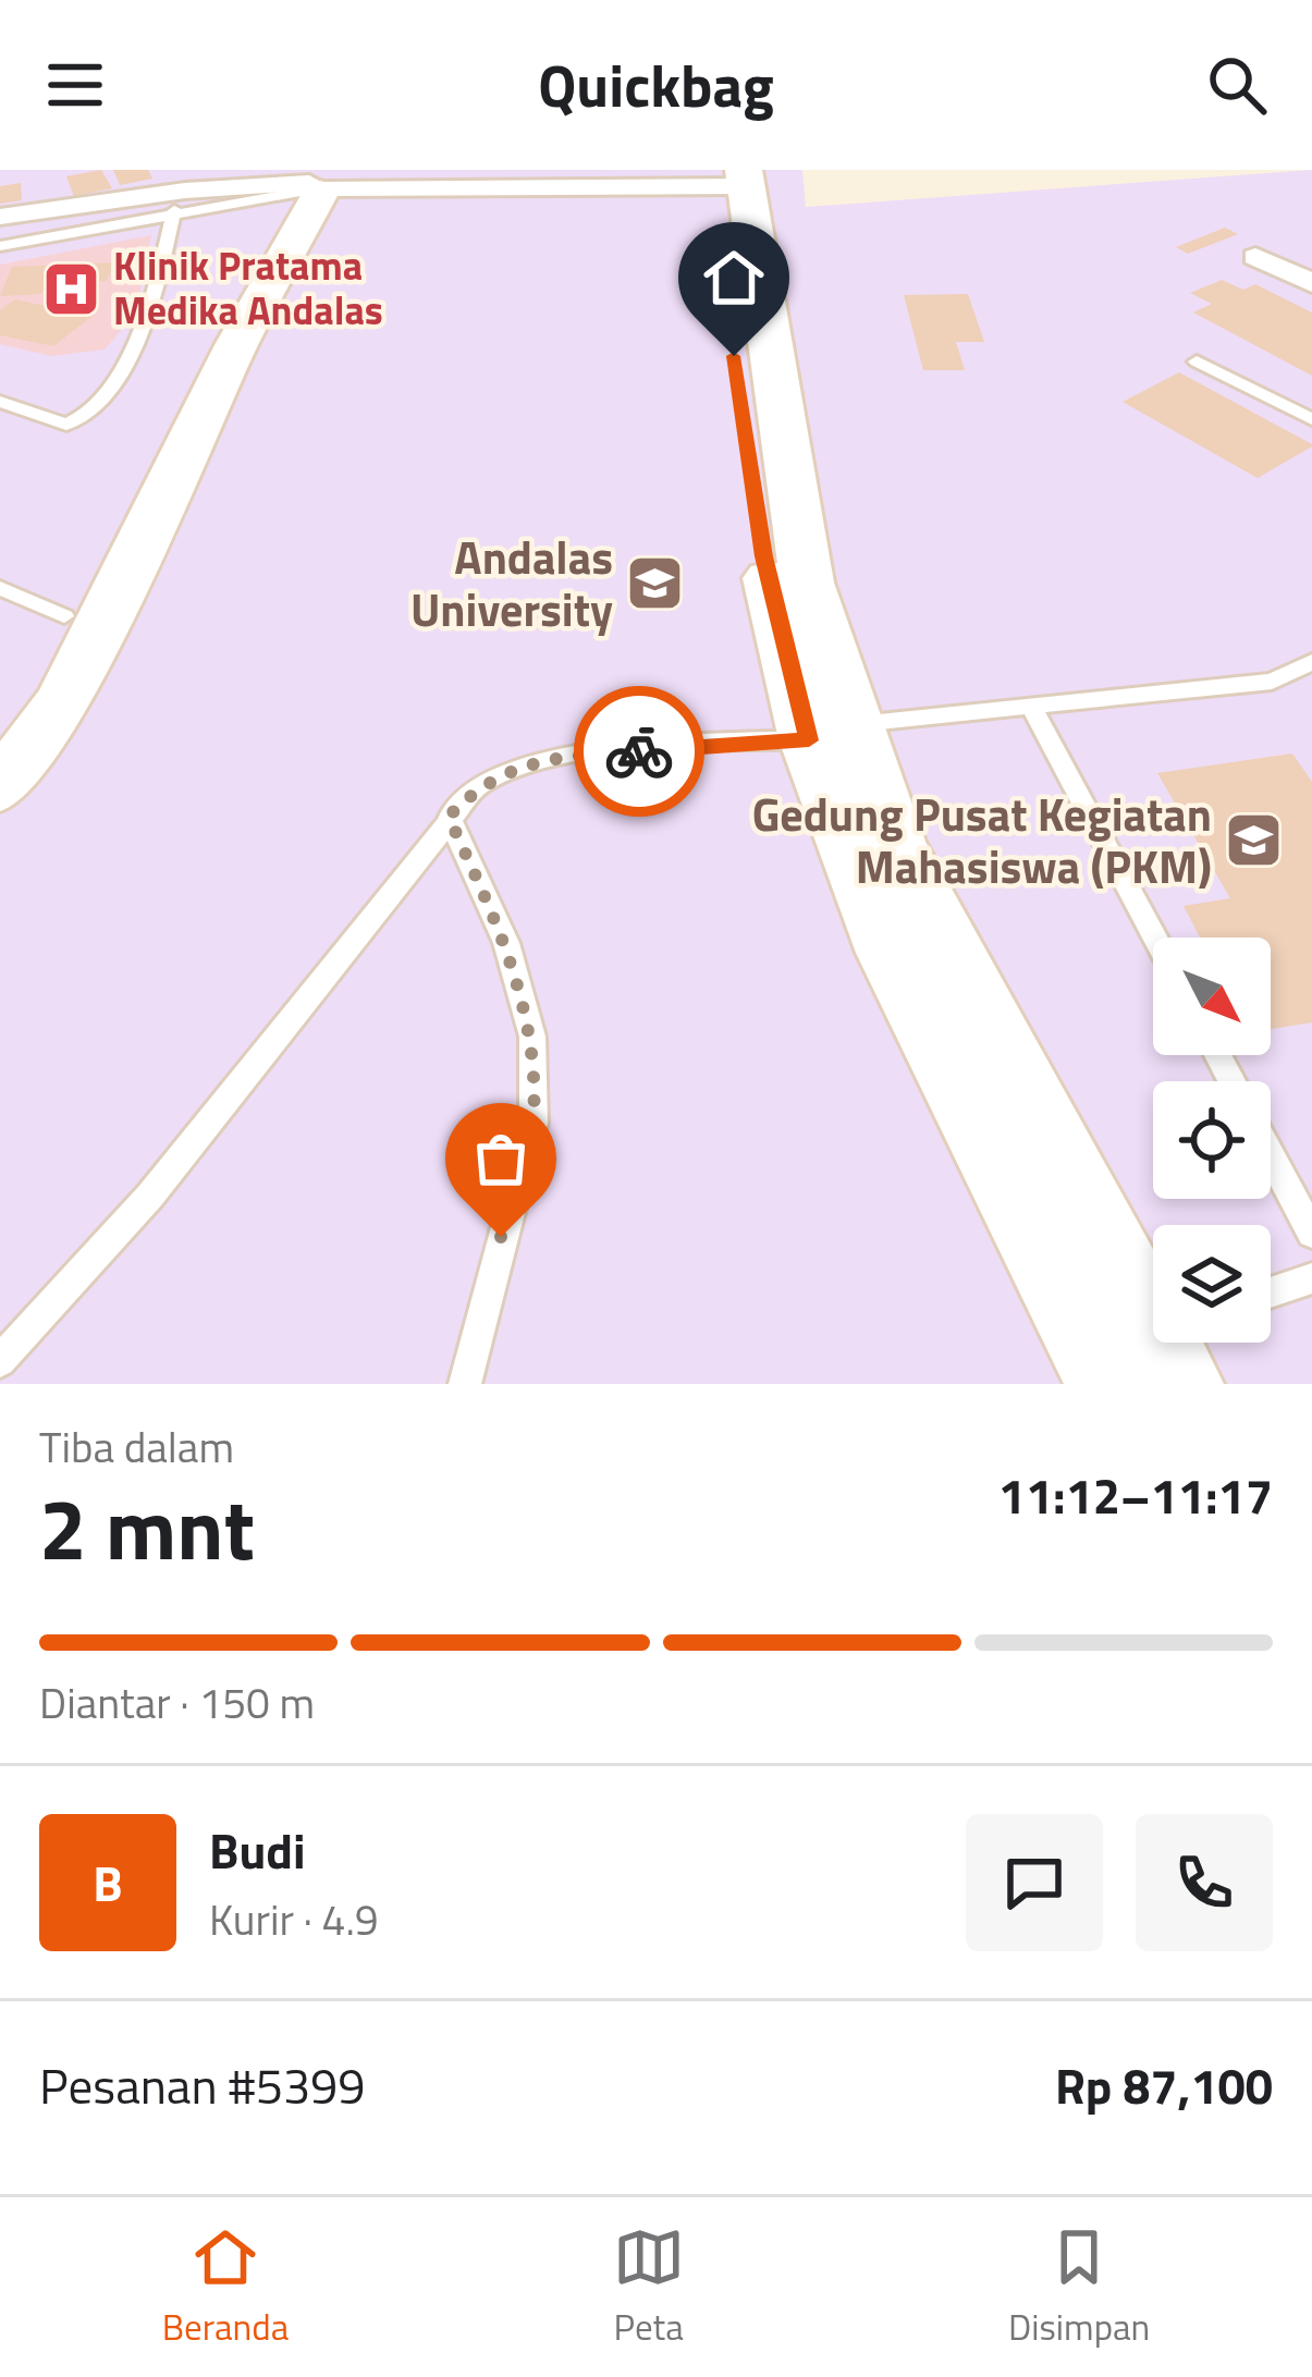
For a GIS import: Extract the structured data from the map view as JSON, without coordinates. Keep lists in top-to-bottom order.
{
  "places": {
    "hospital": ["Klinik Pratama Medika Andalas"],
    "school or university": ["Andalas University", "Gedung Pusat Kegiatan Mahasiswa (PKM)"]
  },
  "north": "bottom right",
  "page": {
    "header": "Quickbag",
    "heading": ["2 mnt", "Tiba dalam", "11:12–11:17"],
    "panel": [
      "Budi",
      "Kurir · 4.9",
      "Pesanan #5399",
      "Rp 87,100"
    ],
    "bar": "Diantar · 150 m",
    "round": "B",
    "tabs": ["Beranda", "Peta", "Disimpan"]
  }
}
